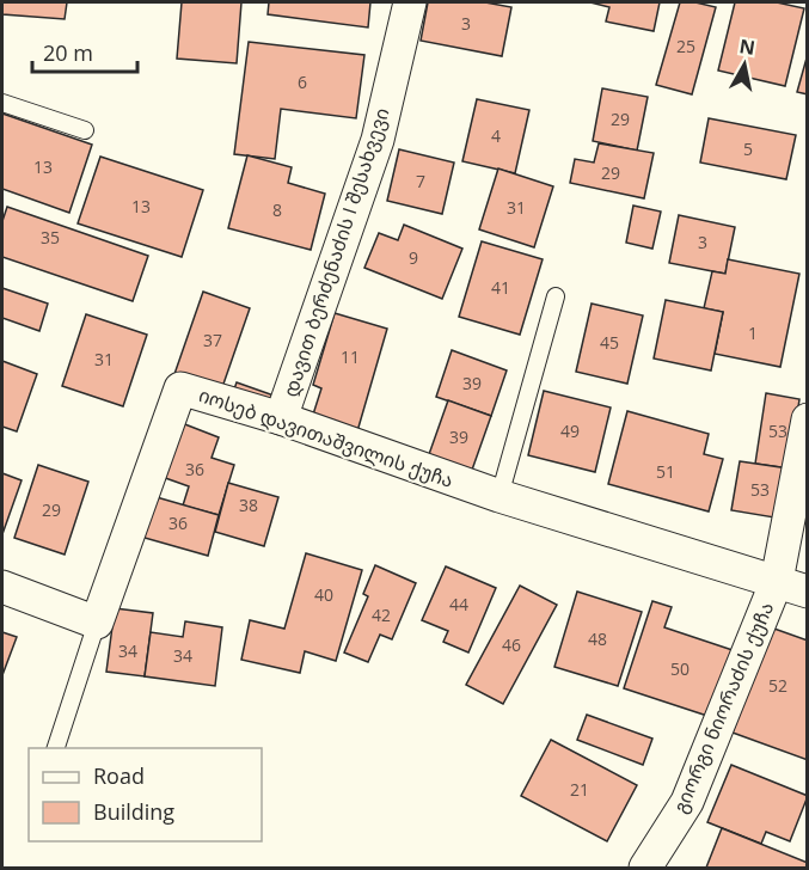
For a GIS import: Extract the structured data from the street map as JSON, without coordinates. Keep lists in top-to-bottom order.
{
  "streets": {
    "street": ["დავით ბერძენაძის I შესახვევი", "იოსებ დავითაშვილის ქუჩა", "გიორგი ნიორაძის ქუჩა"]
  },
  "crossings": [
    ["დავით ბერძენაძის I შესახვევი", "იოსებ დავითაშვილის ქუჩა"],
    ["იოსებ დავითაშვილის ქუჩა", "გიორგი ნიორაძის ქუჩა"]
  ],
  "house_numbers": [
    "3",
    "25",
    "6",
    "29",
    "4",
    "5",
    "13",
    "29",
    "7",
    "13",
    "31",
    "8",
    "35",
    "3",
    "9",
    "41",
    "1",
    "37",
    "45",
    "11",
    "31",
    "39",
    "49",
    "53",
    "39",
    "36",
    "51",
    "53",
    "38",
    "29",
    "36",
    "40",
    "44",
    "42",
    "48",
    "46",
    "34",
    "34",
    "50",
    "52",
    "21"
  ],
  "legend": ["Road", "Building"],
  "scale_bar": "20 m",
  "north": "top"
}
